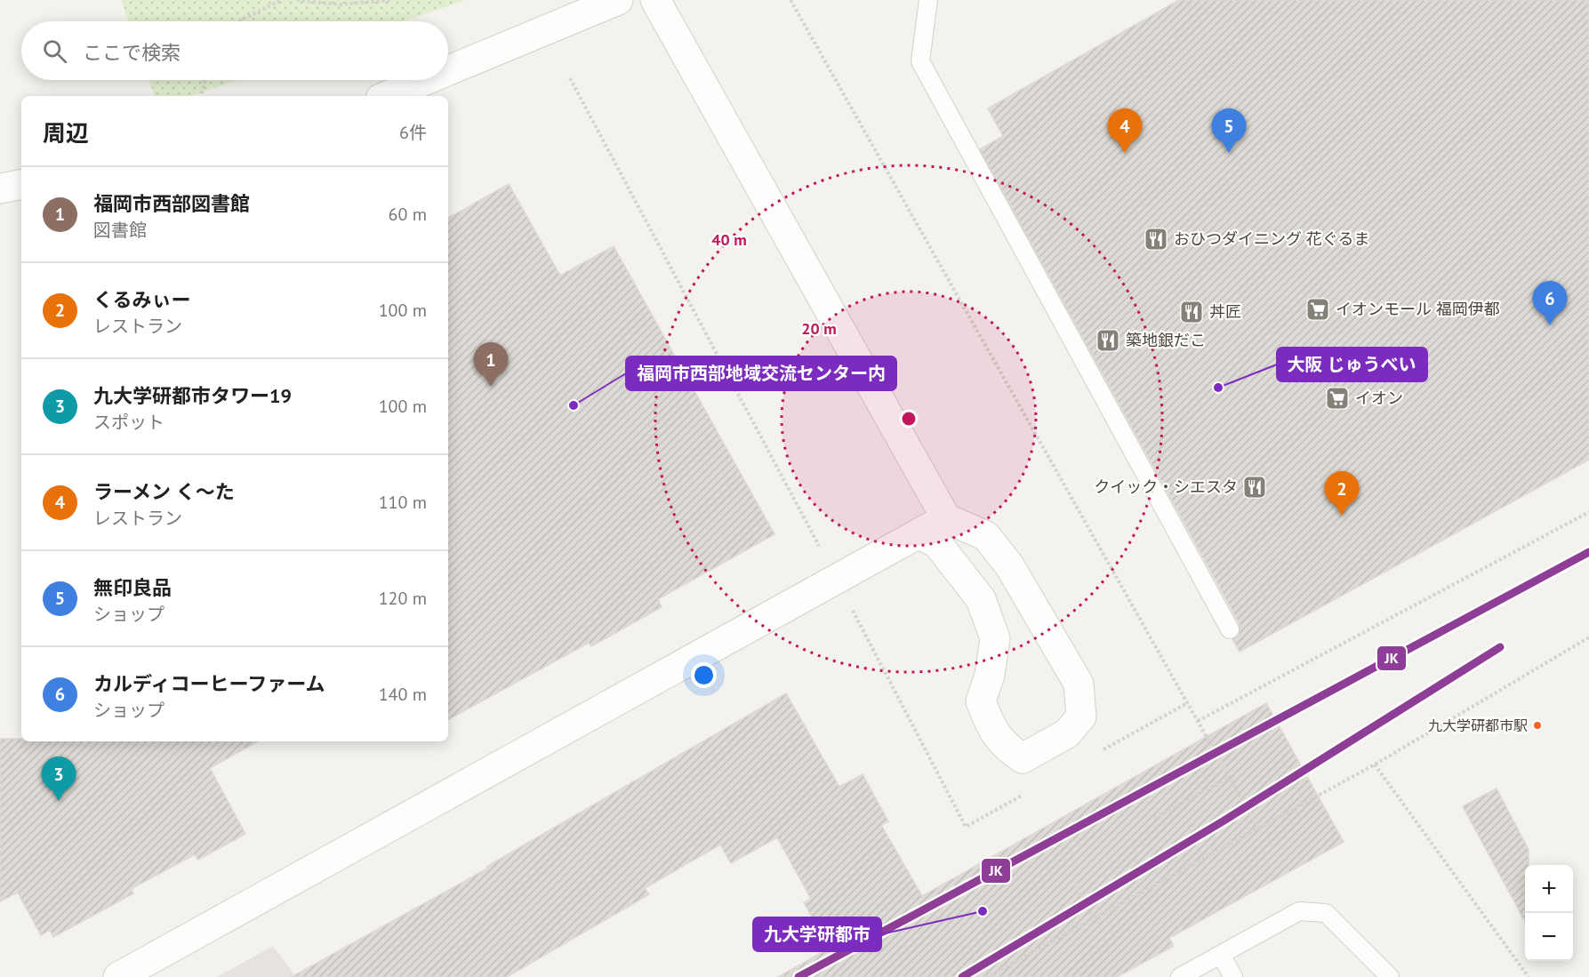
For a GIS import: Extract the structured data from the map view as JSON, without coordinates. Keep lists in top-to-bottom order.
{
  "places": {
    "restaurant": [
      "おひつダイニング 花ぐるま",
      "丼匠",
      "築地銀だこ",
      "クイック・シエスタ"
    ],
    "supermarket": ["イオンモール 福岡伊都", "イオン"],
    "other": [
      "大阪 じゅうべい",
      "福岡市西部地域交流センター内",
      "九大学研都市駅",
      "九大学研都市"
    ]
  },
  "lines": ["transit line JK"],
  "page": {
    "search": "ここで検索",
    "heading": ["周辺", "6件"],
    "pins": [
      "4",
      "5",
      "6",
      "1",
      "2",
      "3"
    ],
    "list": [
      {
        "mark": "1",
        "name": "福岡市西部図書館",
        "note": "図書館",
        "value": "60 m"
      },
      {
        "mark": "2",
        "name": "くるみぃー",
        "note": "レストラン",
        "value": "100 m"
      },
      {
        "mark": "3",
        "name": "九大学研都市タワー19",
        "note": "スポット",
        "value": "100 m"
      },
      {
        "mark": "4",
        "name": "ラーメン く〜た",
        "note": "レストラン",
        "value": "110 m"
      },
      {
        "mark": "5",
        "name": "無印良品",
        "note": "ショップ",
        "value": "120 m"
      },
      {
        "mark": "6",
        "name": "カルディコーヒーファーム",
        "note": "ショップ",
        "value": "140 m"
      }
    ],
    "map_buttons": ["+", "−"]
  },
  "rings": ["40 m", "20 m"]
}
